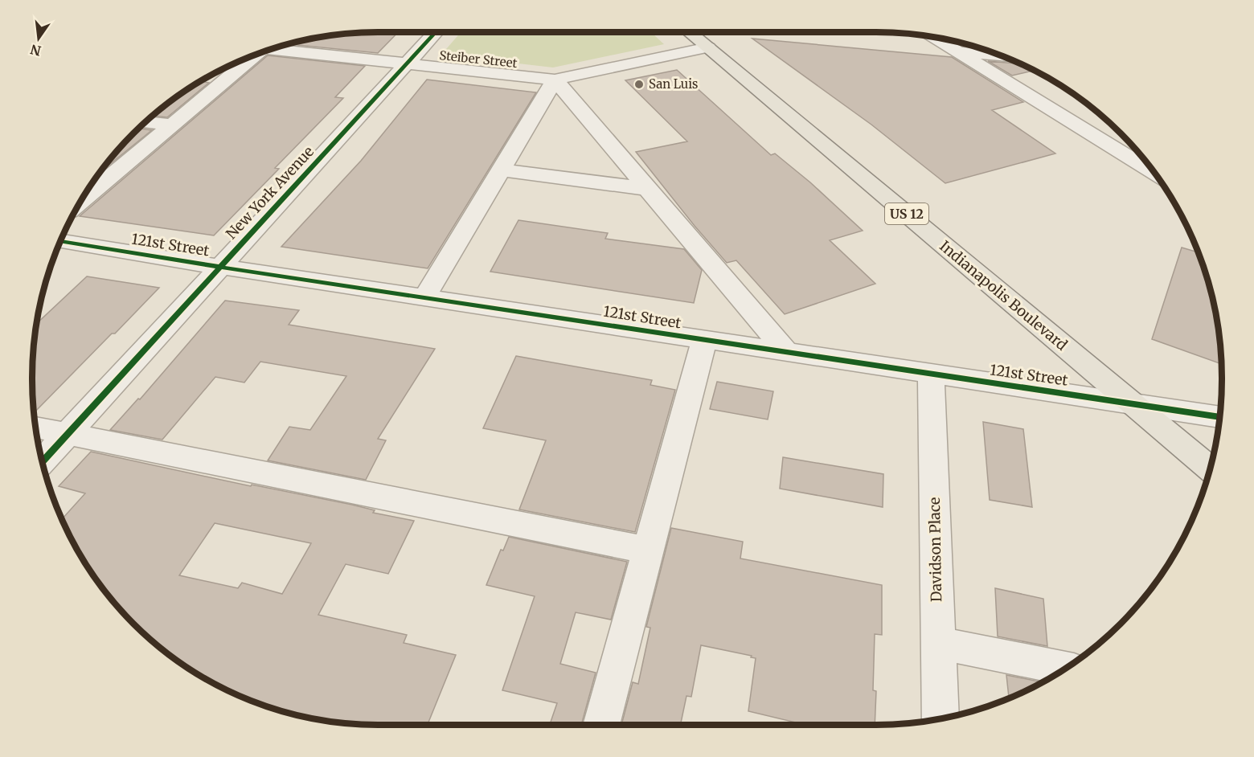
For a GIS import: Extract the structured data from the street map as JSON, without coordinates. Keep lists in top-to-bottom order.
{
  "streets": {
    "main road": ["US 12", "Indianapolis Boulevard"],
    "street": [
      "Steiber Street",
      "New York Avenue",
      "121st Street",
      "Davidson Place"
    ]
  },
  "crossings": [
    ["Steiber Street", "New York Avenue"],
    ["Steiber Street", "Indianapolis Boulevard"],
    ["New York Avenue", "121st Street"],
    ["121st Street", "Indianapolis Boulevard"],
    ["121st Street", "Davidson Place"]
  ],
  "places": ["San Luis"],
  "north": "bottom"
}
